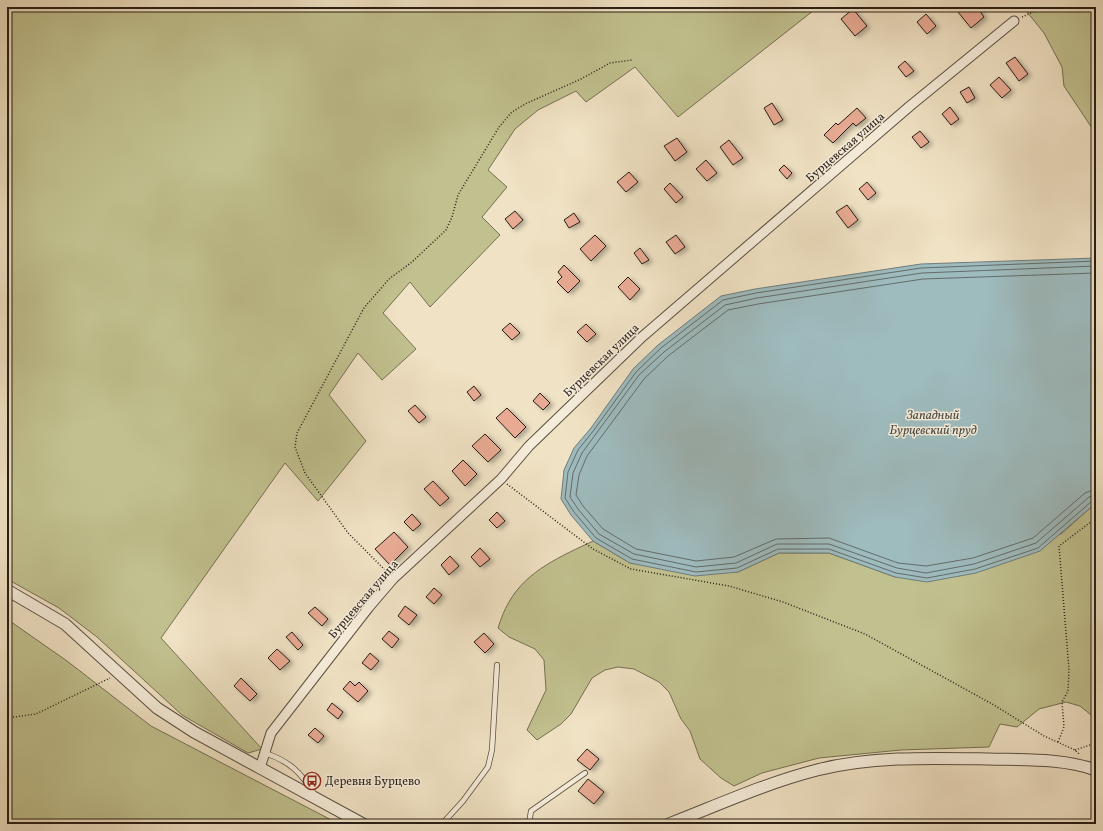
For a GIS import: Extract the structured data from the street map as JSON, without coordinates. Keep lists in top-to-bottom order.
{
  "streets": {
    "street": ["Бурцевская улица"]
  },
  "water": ["Западный Бурцевский пруд"],
  "places": {
    "bus stop": ["Деревня Бурцево"]
  }
}
